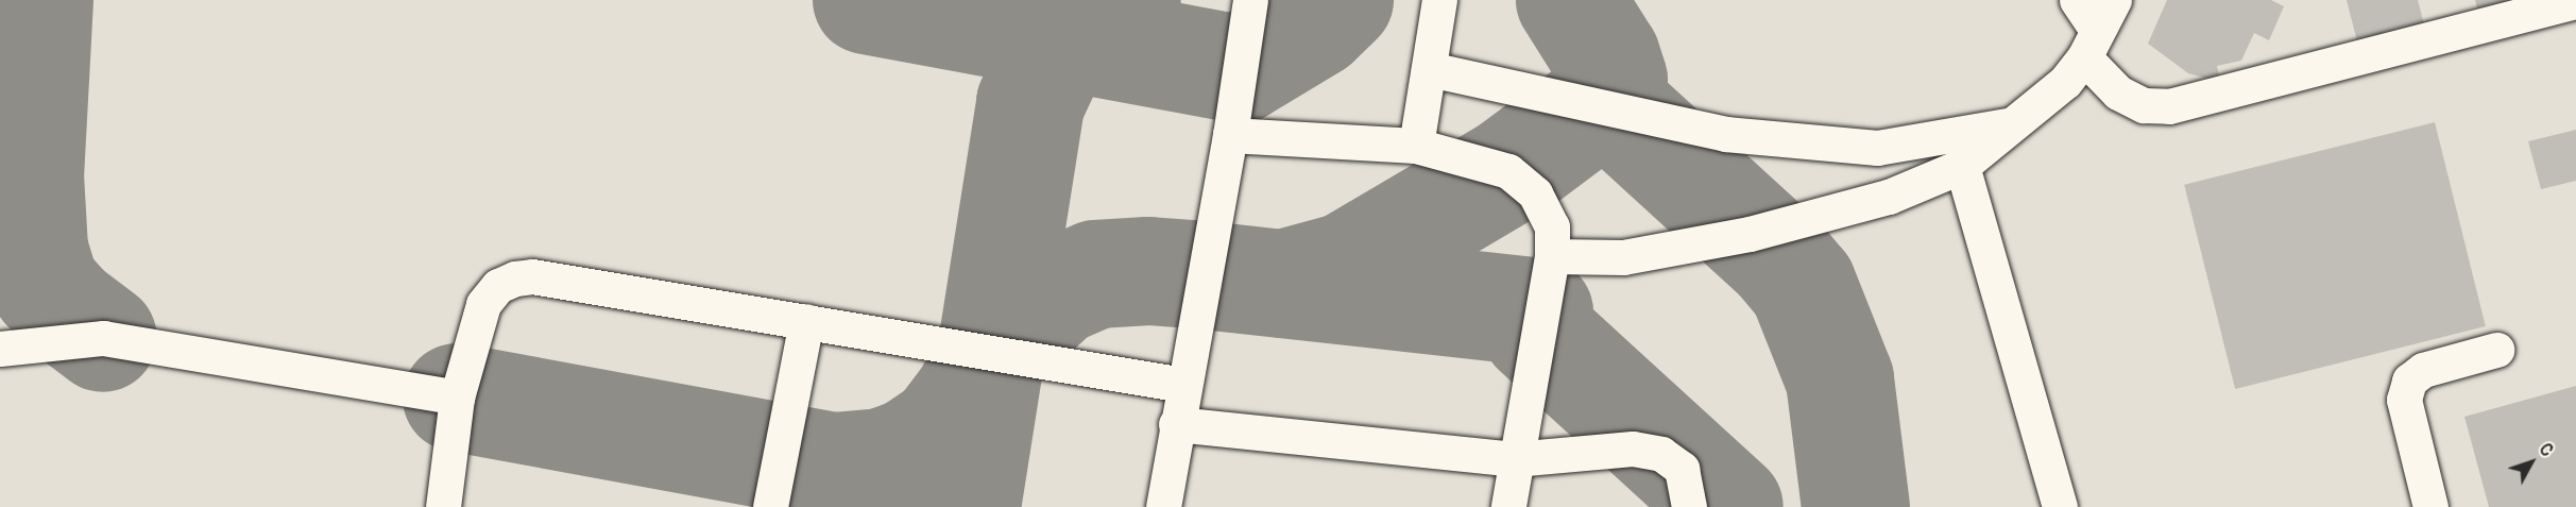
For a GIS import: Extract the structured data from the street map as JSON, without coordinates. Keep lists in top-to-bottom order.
{
  "north": "top right"
}
